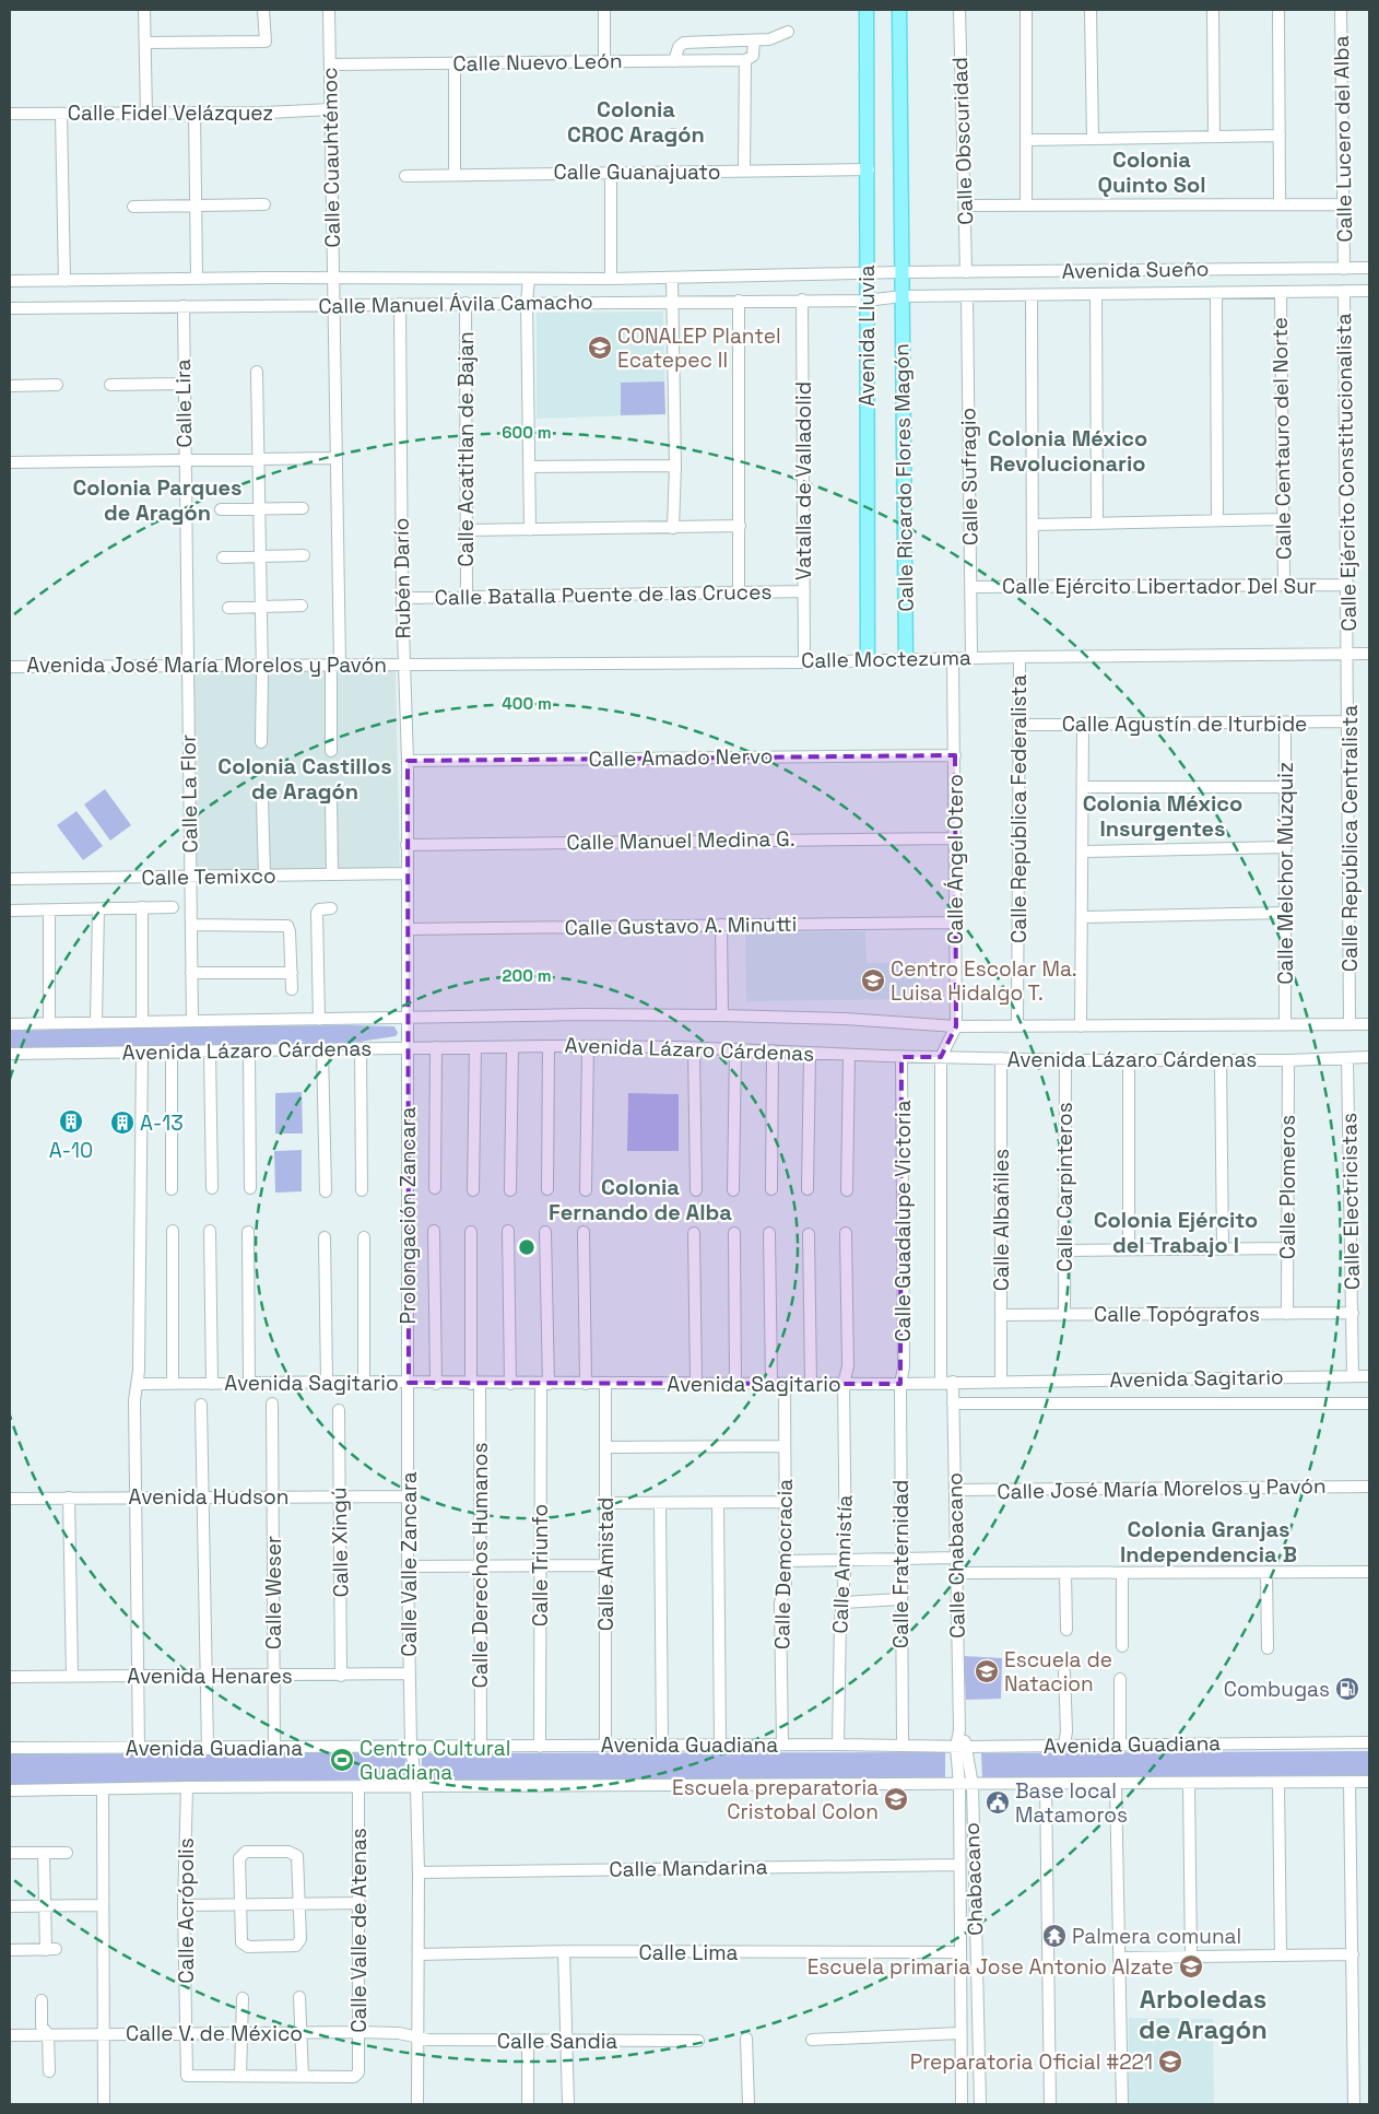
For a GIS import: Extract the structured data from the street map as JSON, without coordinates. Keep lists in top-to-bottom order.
{
  "streets": {
    "main road": ["Avenida Lluvia", "Calle Ricardo Flores Magón"],
    "street": [
      "Calle Nuevo León",
      "Calle Fidel Velázquez",
      "Calle Lucero del Alba",
      "Calle Obscuridad",
      "Calle Cuauhtémoc",
      "Calle Guanajuato",
      "Avenida Sueño",
      "Calle Manuel Ávila Camacho",
      "Calle Lira",
      "Calle Centauro del Norte",
      "Calle Acatitlan de Bajan",
      "Calle Ejército Constitucionalista",
      "Calle Sufragio",
      "Vatalla de Valladolid",
      "Rubén Darío",
      "Calle Ejército Libertador Del Sur",
      "Calle Batalla Puente de las Cruces",
      "Calle Moctezuma",
      "Avenida José María Morelos y Pavón",
      "Calle Agustín de Iturbide",
      "Calle Amado Nervo",
      "Calle La Flor",
      "Calle República Federalista",
      "Calle República Centralista",
      "Calle Manuel Medina G.",
      "Calle Ángel Otero",
      "Calle Melchor Múzquiz",
      "Calle Temixco",
      "Calle Gustavo A. Minutti",
      "Avenida Lázaro Cárdenas",
      "Calle Carpinteros",
      "Calle Plomeros",
      "Calle Electricistas",
      "Prolongación Zancara",
      "Calle Albañiles",
      "Calle Guadalupe Victoria",
      "Calle Topógrafos",
      "Avenida Sagitario",
      "Calle José María Morelos y Pavón",
      "Avenida Hudson",
      "Calle Xingú",
      "Calle Chabacano",
      "Calle Valle Zancara",
      "Calle Amistad",
      "Calle Democracia",
      "Calle Amnistía",
      "Calle Fraternidad",
      "Calle Derechos Humanos",
      "Calle Triunfo",
      "Calle Weser",
      "Avenida Henares",
      "Avenida Guadiana",
      "Calle Mandarina",
      "Chabacano",
      "Calle Acrópolis",
      "Calle Valle de Atenas",
      "Calle Lima",
      "Calle V. de México",
      "Calle Sandia"
    ]
  },
  "crossings": [
    ["Calle Nuevo León", "Calle Cuauhtémoc"],
    ["Calle Fidel Velázquez", "Calle Cuauhtémoc"],
    ["Calle Lucero del Alba", "Avenida Sueño"],
    ["Calle Obscuridad", "Avenida Sueño"],
    ["Calle Cuauhtémoc", "Calle Manuel Ávila Camacho"],
    ["Calle Cuauhtémoc", "Avenida José María Morelos y Pavón"],
    ["Calle Guanajuato", "Avenida Lluvia"],
    ["Avenida Sueño", "Calle Manuel Ávila Camacho"],
    ["Avenida Sueño", "Calle Centauro del Norte"],
    ["Avenida Sueño", "Calle Ejército Constitucionalista"],
    ["Avenida Sueño", "Calle Sufragio"],
    ["Avenida Sueño", "Calle Ricardo Flores Magón"],
    ["Calle Manuel Ávila Camacho", "Avenida Lluvia"],
    ["Calle Manuel Ávila Camacho", "Calle Lira"],
    ["Calle Manuel Ávila Camacho", "Calle Acatitlan de Bajan"],
    ["Calle Manuel Ávila Camacho", "Calle Ricardo Flores Magón"],
    ["Calle Manuel Ávila Camacho", "Vatalla de Valladolid"],
    ["Calle Manuel Ávila Camacho", "Rubén Darío"],
    ["Avenida Lluvia", "Calle Moctezuma"],
    ["Calle Lira", "Avenida José María Morelos y Pavón"],
    ["Calle Lira", "Calle La Flor"],
    ["Calle Centauro del Norte", "Calle Ejército Libertador Del Sur"],
    ["Calle Acatitlan de Bajan", "Calle Batalla Puente de las Cruces"],
    ["Calle Ejército Constitucionalista", "Calle Ejército Libertador Del Sur"],
    ["Calle Ejército Constitucionalista", "Calle Moctezuma"],
    ["Calle Ejército Constitucionalista", "Calle República Centralista"],
    ["Calle Sufragio", "Calle Ejército Libertador Del Sur"],
    ["Calle Sufragio", "Calle Moctezuma"],
    ["Calle Ricardo Flores Magón", "Calle Moctezuma"],
    ["Vatalla de Valladolid", "Calle Batalla Puente de las Cruces"],
    ["Vatalla de Valladolid", "Calle Moctezuma"],
    ["Rubén Darío", "Calle Batalla Puente de las Cruces"],
    ["Rubén Darío", "Calle Moctezuma"],
    ["Rubén Darío", "Avenida José María Morelos y Pavón"],
    ["Rubén Darío", "Calle Amado Nervo"],
    ["Rubén Darío", "Calle Manuel Medina G."],
    ["Rubén Darío", "Calle Temixco"],
    ["Rubén Darío", "Calle Gustavo A. Minutti"],
    ["Rubén Darío", "Avenida Lázaro Cárdenas"],
    ["Rubén Darío", "Prolongación Zancara"],
    ["Calle Moctezuma", "Avenida José María Morelos y Pavón"],
    ["Calle Moctezuma", "Calle República Federalista"],
    ["Calle Moctezuma", "Calle República Centralista"],
    ["Calle Moctezuma", "Calle Ángel Otero"],
    ["Avenida José María Morelos y Pavón", "Calle La Flor"],
    ["Calle Agustín de Iturbide", "Calle República Federalista"],
    ["Calle Agustín de Iturbide", "Calle República Centralista"],
    ["Calle Agustín de Iturbide", "Calle Melchor Múzquiz"],
    ["Calle Amado Nervo", "Calle Ángel Otero"],
    ["Calle La Flor", "Calle Temixco"],
    ["Calle La Flor", "Avenida Lázaro Cárdenas"],
    ["Calle República Federalista", "Avenida Lázaro Cárdenas"],
    ["Calle República Centralista", "Avenida Lázaro Cárdenas"],
    ["Calle Manuel Medina G.", "Calle Ángel Otero"],
    ["Calle Ángel Otero", "Calle Gustavo A. Minutti"],
    ["Calle Ángel Otero", "Avenida Lázaro Cárdenas"],
    ["Calle Ángel Otero", "Calle Guadalupe Victoria"],
    ["Calle Melchor Múzquiz", "Avenida Lázaro Cárdenas"],
    ["Avenida Lázaro Cárdenas", "Calle Carpinteros"],
    ["Avenida Lázaro Cárdenas", "Calle Plomeros"],
    ["Avenida Lázaro Cárdenas", "Calle Electricistas"],
    ["Avenida Lázaro Cárdenas", "Prolongación Zancara"],
    ["Avenida Lázaro Cárdenas", "Calle Albañiles"],
    ["Avenida Lázaro Cárdenas", "Calle Guadalupe Victoria"],
    ["Calle Carpinteros", "Calle Topógrafos"],
    ["Calle Plomeros", "Calle Topógrafos"],
    ["Calle Electricistas", "Calle Topógrafos"],
    ["Calle Electricistas", "Avenida Sagitario"],
    ["Prolongación Zancara", "Avenida Sagitario"],
    ["Prolongación Zancara", "Calle Valle Zancara"],
    ["Calle Albañiles", "Calle Topógrafos"],
    ["Calle Albañiles", "Avenida Sagitario"],
    ["Calle Guadalupe Victoria", "Avenida Sagitario"],
    ["Calle Guadalupe Victoria", "Calle Fraternidad"],
    ["Avenida Sagitario", "Calle Chabacano"],
    ["Avenida Sagitario", "Calle Valle Zancara"],
    ["Avenida Sagitario", "Calle Amistad"],
    ["Avenida Sagitario", "Calle Democracia"],
    ["Avenida Sagitario", "Calle Amnistía"],
    ["Avenida Sagitario", "Calle Fraternidad"],
    ["Avenida Sagitario", "Calle Derechos Humanos"],
    ["Avenida Sagitario", "Calle Triunfo"],
    ["Calle José María Morelos y Pavón", "Calle Chabacano"],
    ["Avenida Hudson", "Calle Xingú"],
    ["Avenida Hudson", "Calle Valle Zancara"],
    ["Avenida Hudson", "Calle Weser"],
    ["Calle Xingú", "Avenida Henares"],
    ["Calle Chabacano", "Avenida Guadiana"],
    ["Calle Chabacano", "Chabacano"],
    ["Calle Valle Zancara", "Avenida Henares"],
    ["Calle Valle Zancara", "Avenida Guadiana"],
    ["Calle Valle Zancara", "Calle Mandarina"],
    ["Calle Valle Zancara", "Calle Lima"],
    ["Calle Valle Zancara", "Calle V. de México"],
    ["Calle Valle Zancara", "Calle Sandia"],
    ["Calle Amistad", "Avenida Guadiana"],
    ["Calle Democracia", "Avenida Guadiana"],
    ["Calle Amnistía", "Avenida Guadiana"],
    ["Calle Fraternidad", "Avenida Guadiana"],
    ["Calle Derechos Humanos", "Avenida Guadiana"],
    ["Calle Triunfo", "Avenida Guadiana"],
    ["Calle Weser", "Avenida Henares"],
    ["Calle Weser", "Avenida Guadiana"],
    ["Avenida Guadiana", "Chabacano"],
    ["Avenida Guadiana", "Calle Acrópolis"],
    ["Avenida Guadiana", "Calle Valle de Atenas"],
    ["Calle Mandarina", "Chabacano"],
    ["Chabacano", "Calle Lima"],
    ["Calle Acrópolis", "Calle V. de México"],
    ["Calle Valle de Atenas", "Calle V. de México"],
    ["Calle V. de México", "Calle Sandia"]
  ],
  "districts": [
    "Colonia CROC Aragón",
    "Colonia Quinto Sol",
    "Colonia México Revolucionario",
    "Colonia Parques de Aragón",
    "Colonia Castillos de Aragón",
    "Colonia México Insurgentes",
    "Colonia Fernando de Alba",
    "Colonia Ejército del Trabajo I",
    "Colonia Granjas Independencia B",
    "Arboledas de Aragón"
  ],
  "places": {
    "school or university": [
      "CONALEP Plantel Ecatepec II",
      "Centro Escolar Ma. Luisa Hidalgo T.",
      "Escuela de Natacion",
      "Escuela preparatoria Cristobal Colon",
      "Escuela primaria Jose Antonio Alzate",
      "Preparatoria Oficial #221"
    ],
    "building": ["A-10", "A-13"],
    "fuel station": ["Combugas"],
    "sports": ["Centro Cultural Guadiana"],
    "public building": ["Base local Matamoros"],
    "temple": ["Palmera comunal"]
  },
  "rings": ["600 m", "400 m", "200 m"]
}
